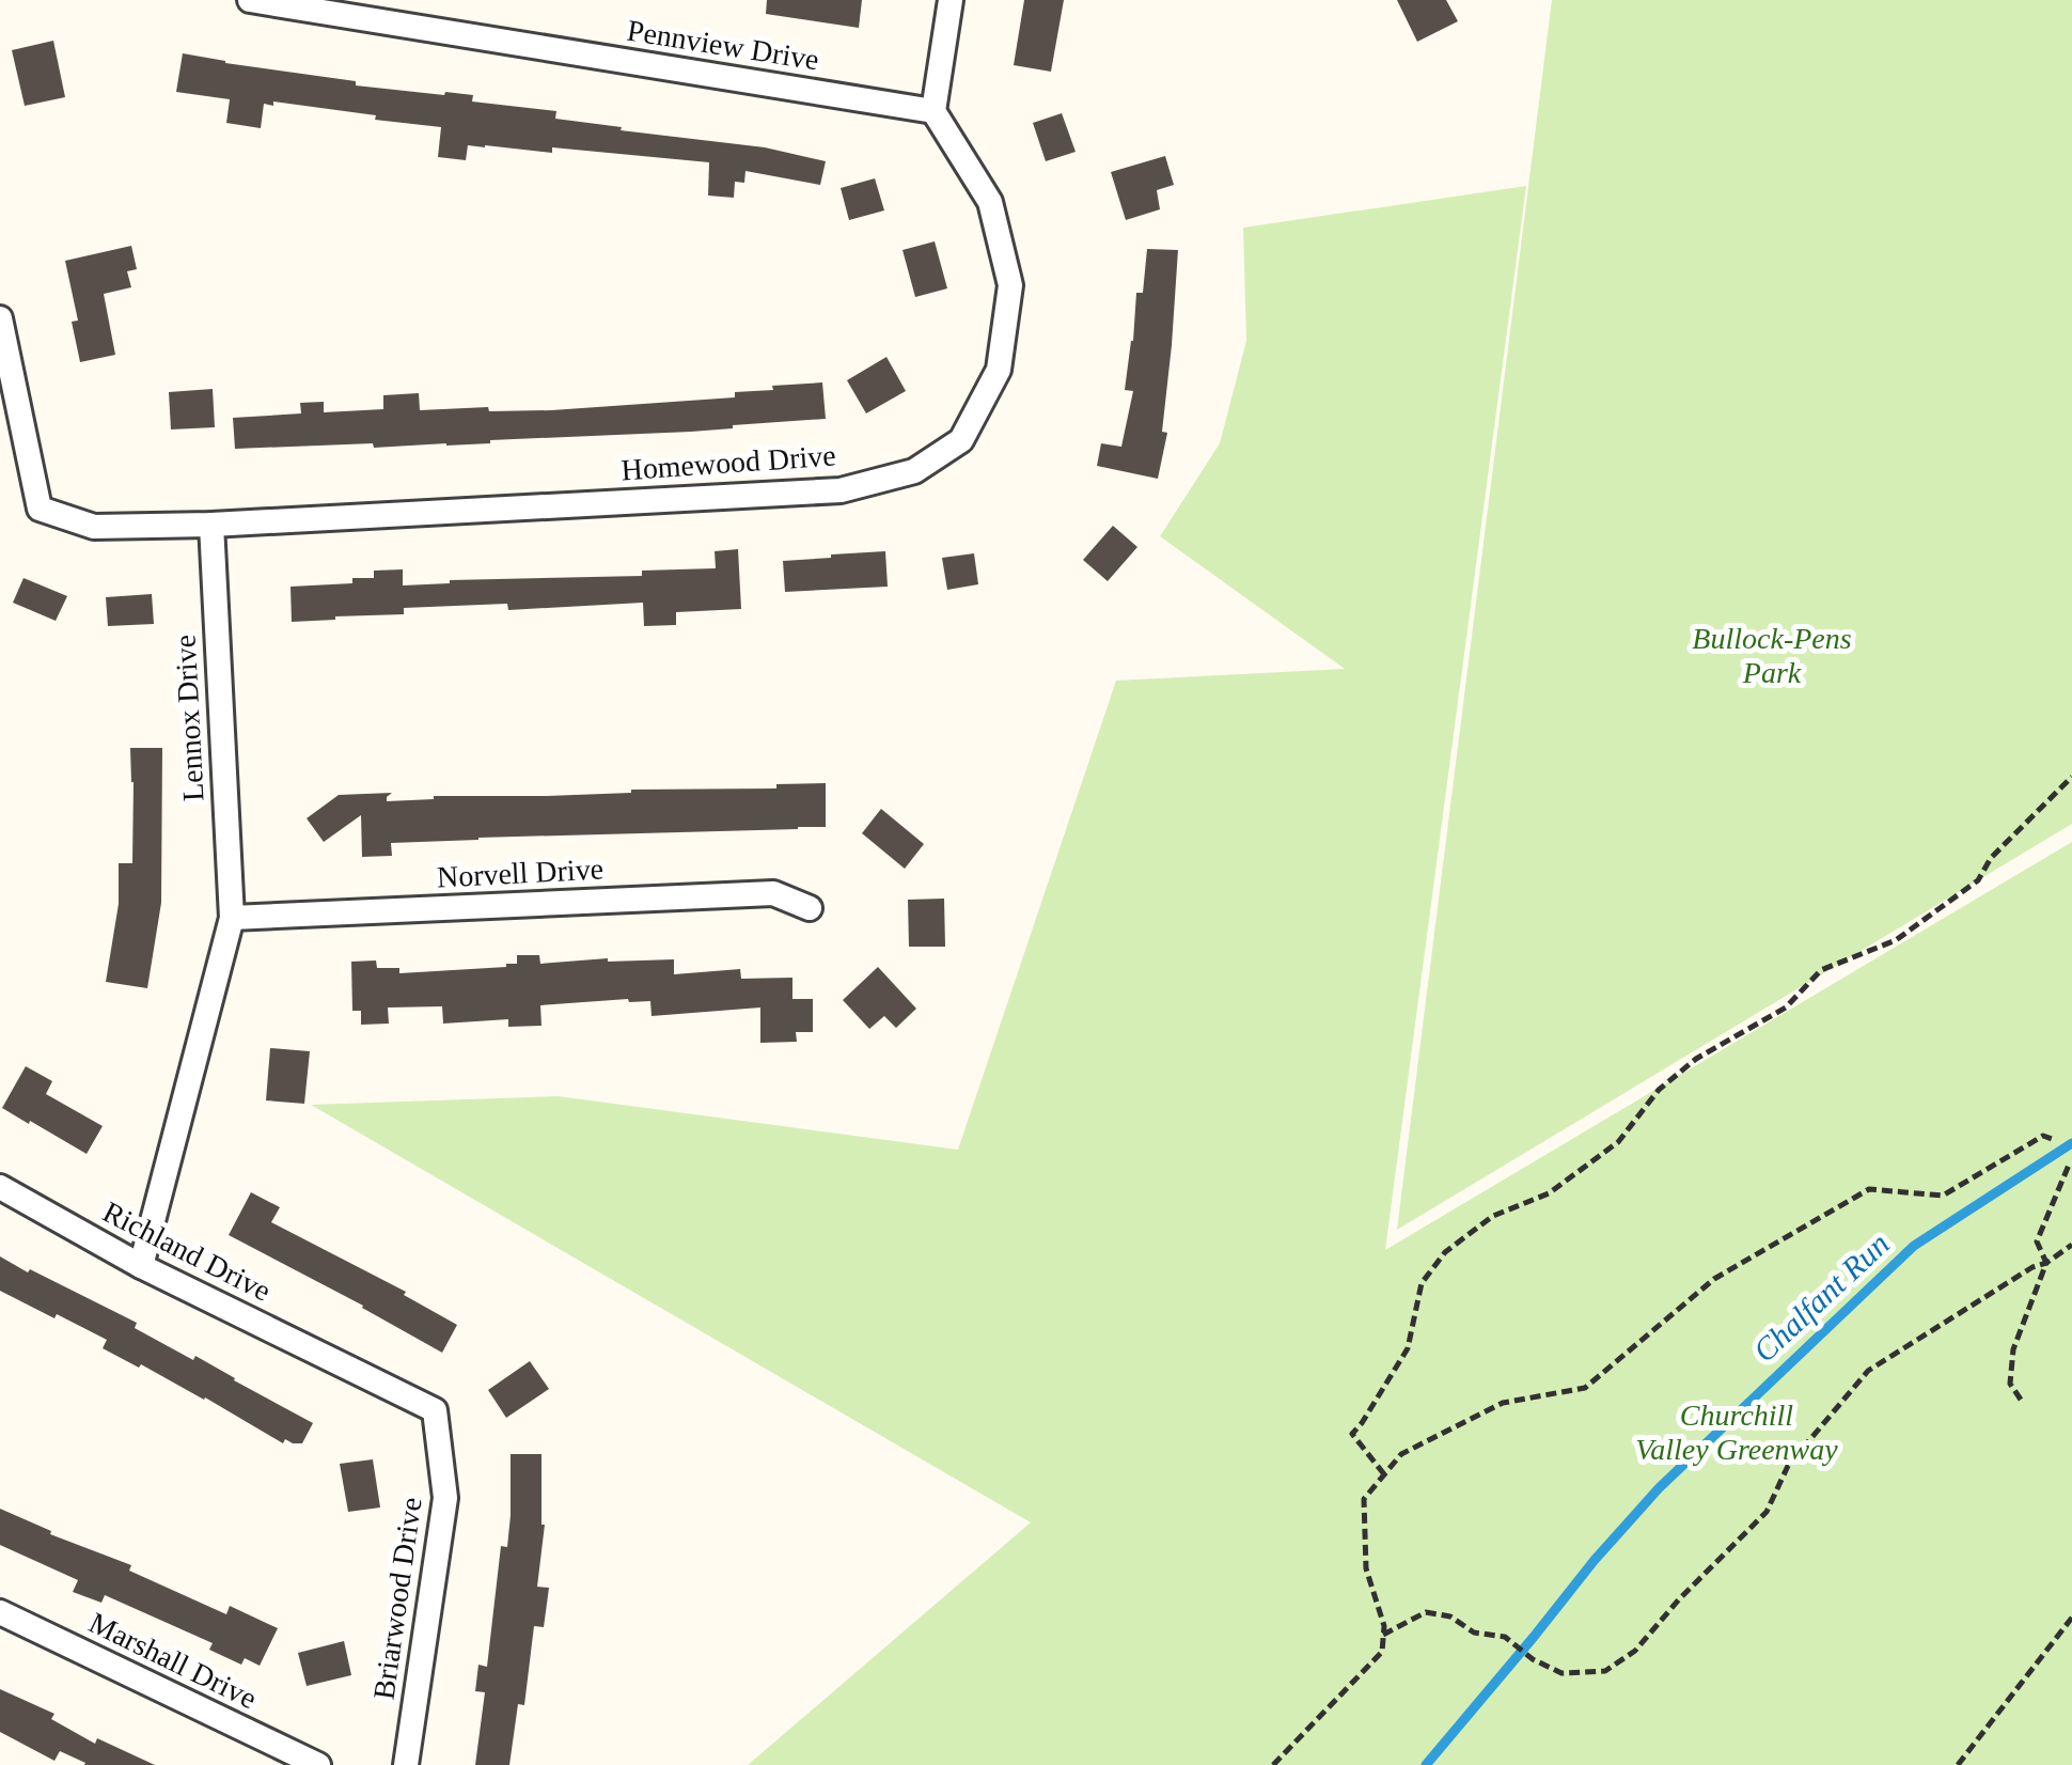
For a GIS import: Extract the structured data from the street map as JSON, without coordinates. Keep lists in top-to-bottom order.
{
  "streets": {
    "street": [
      "Pennview Drive",
      "Homewood Drive",
      "Lennox Drive",
      "Norvell Drive",
      "Richland Drive",
      "Briarwood Drive",
      "Marshall Drive"
    ]
  },
  "crossings": [
    ["Pennview Drive", "Homewood Drive"],
    ["Homewood Drive", "Lennox Drive"],
    ["Lennox Drive", "Norvell Drive"],
    ["Lennox Drive", "Richland Drive"],
    ["Richland Drive", "Briarwood Drive"]
  ],
  "water": ["Chalfant Run"],
  "parks": ["Bullock-Pens Park", "Churchill Valley Greenway"]
}
